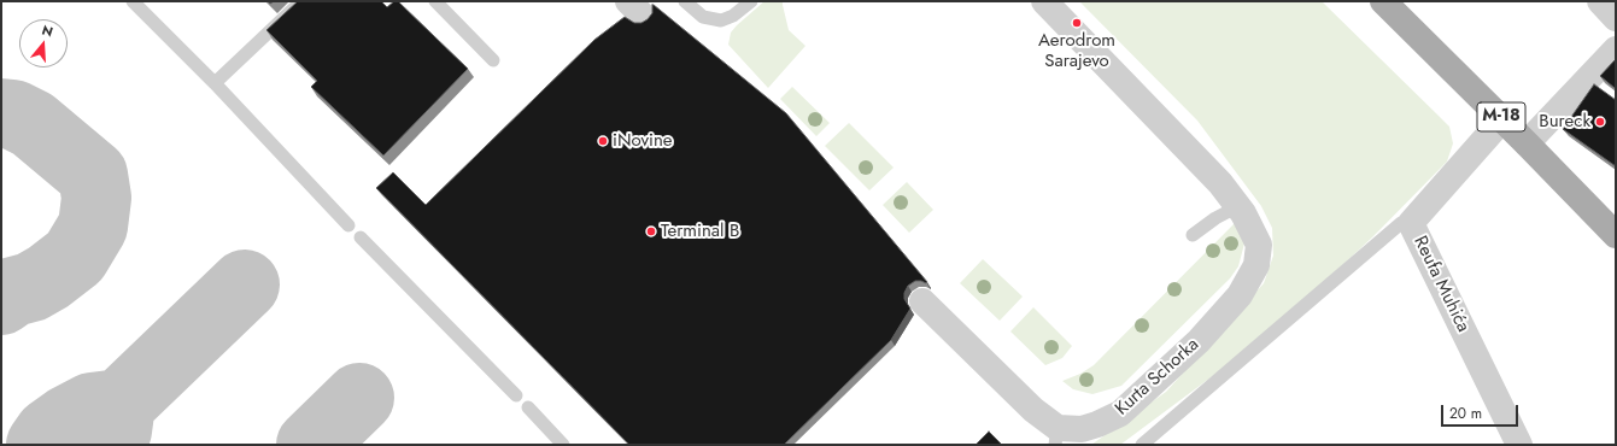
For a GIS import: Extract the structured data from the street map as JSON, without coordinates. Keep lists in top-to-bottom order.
{
  "streets": {
    "main road": ["M-18"],
    "street": ["Reufa Muhića", "Kurta Schorka"]
  },
  "crossings": [
    ["M-18", "Reufa Muhića"]
  ],
  "places": [
    "Aerodrom Sarajevo",
    "Bureck",
    "iNovine",
    "Terminal B"
  ],
  "scale_bar": "20 m",
  "north": "top"
}
